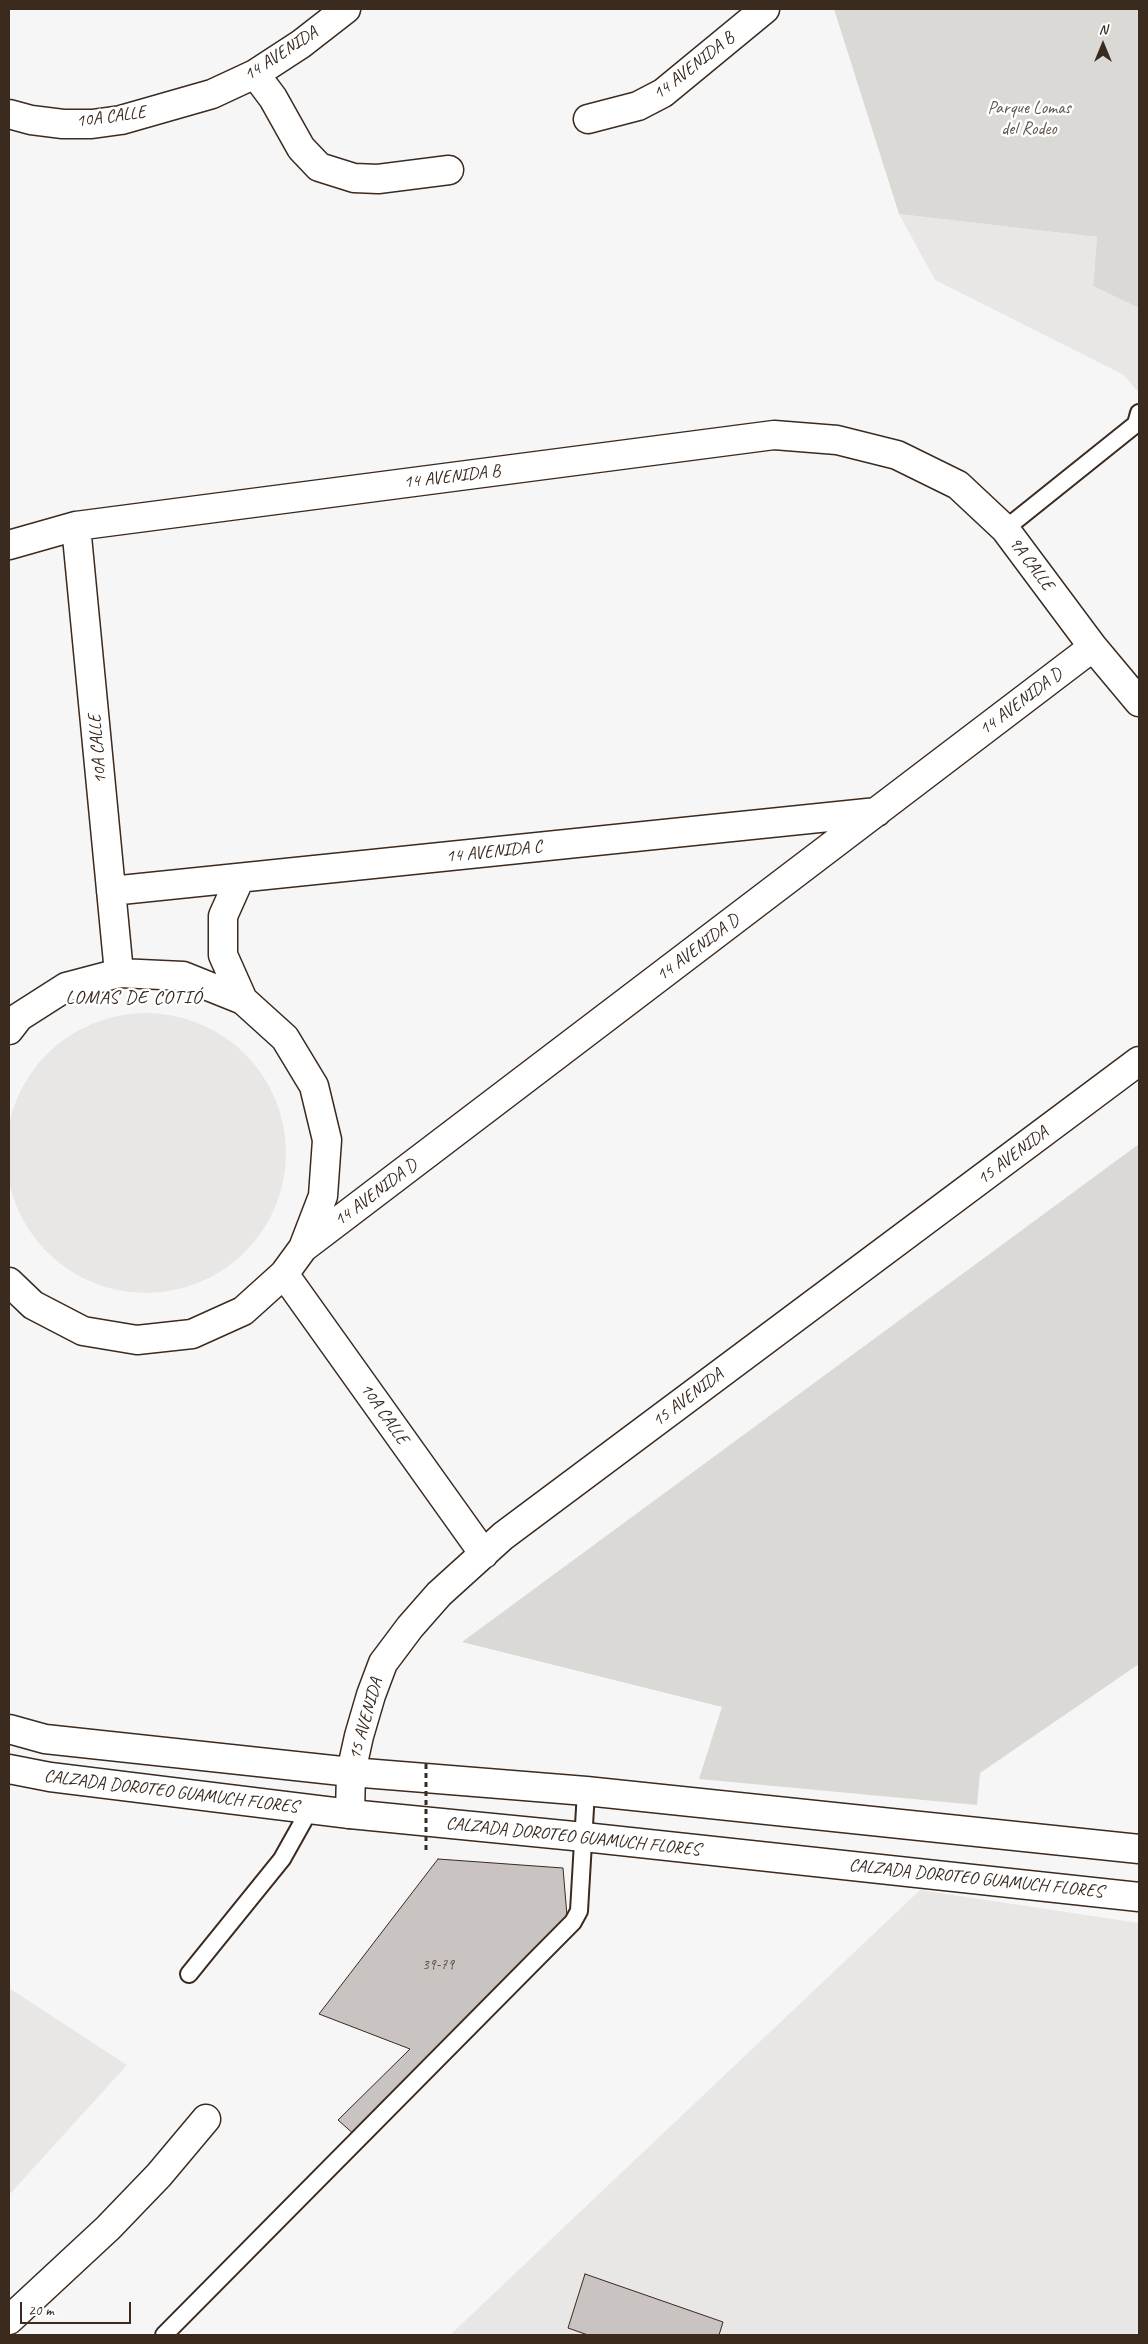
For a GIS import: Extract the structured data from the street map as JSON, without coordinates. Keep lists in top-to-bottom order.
{
  "streets": {
    "street": [
      "14 AVENIDA",
      "14 AVENIDA B",
      "10A CALLE",
      "9A CALLE",
      "14 AVENIDA D",
      "14 AVENIDA C",
      "15 AVENIDA",
      "CALZADA DOROTEO GUAMUCH FLORES"
    ]
  },
  "crossings": [
    ["14 AVENIDA", "10A CALLE"],
    ["14 AVENIDA B", "10A CALLE"],
    ["14 AVENIDA B", "9A CALLE"],
    ["10A CALLE", "14 AVENIDA C"],
    ["10A CALLE", "15 AVENIDA"],
    ["9A CALLE", "14 AVENIDA D"],
    ["14 AVENIDA D", "14 AVENIDA C"],
    ["15 AVENIDA", "CALZADA DOROTEO GUAMUCH FLORES"]
  ],
  "districts": ["LOMAS DE COTIÓ"],
  "parks": ["Parque Lomas del Rodeo"],
  "house_numbers": ["39-79"],
  "scale_bar": "20 m",
  "north": "top"
}
